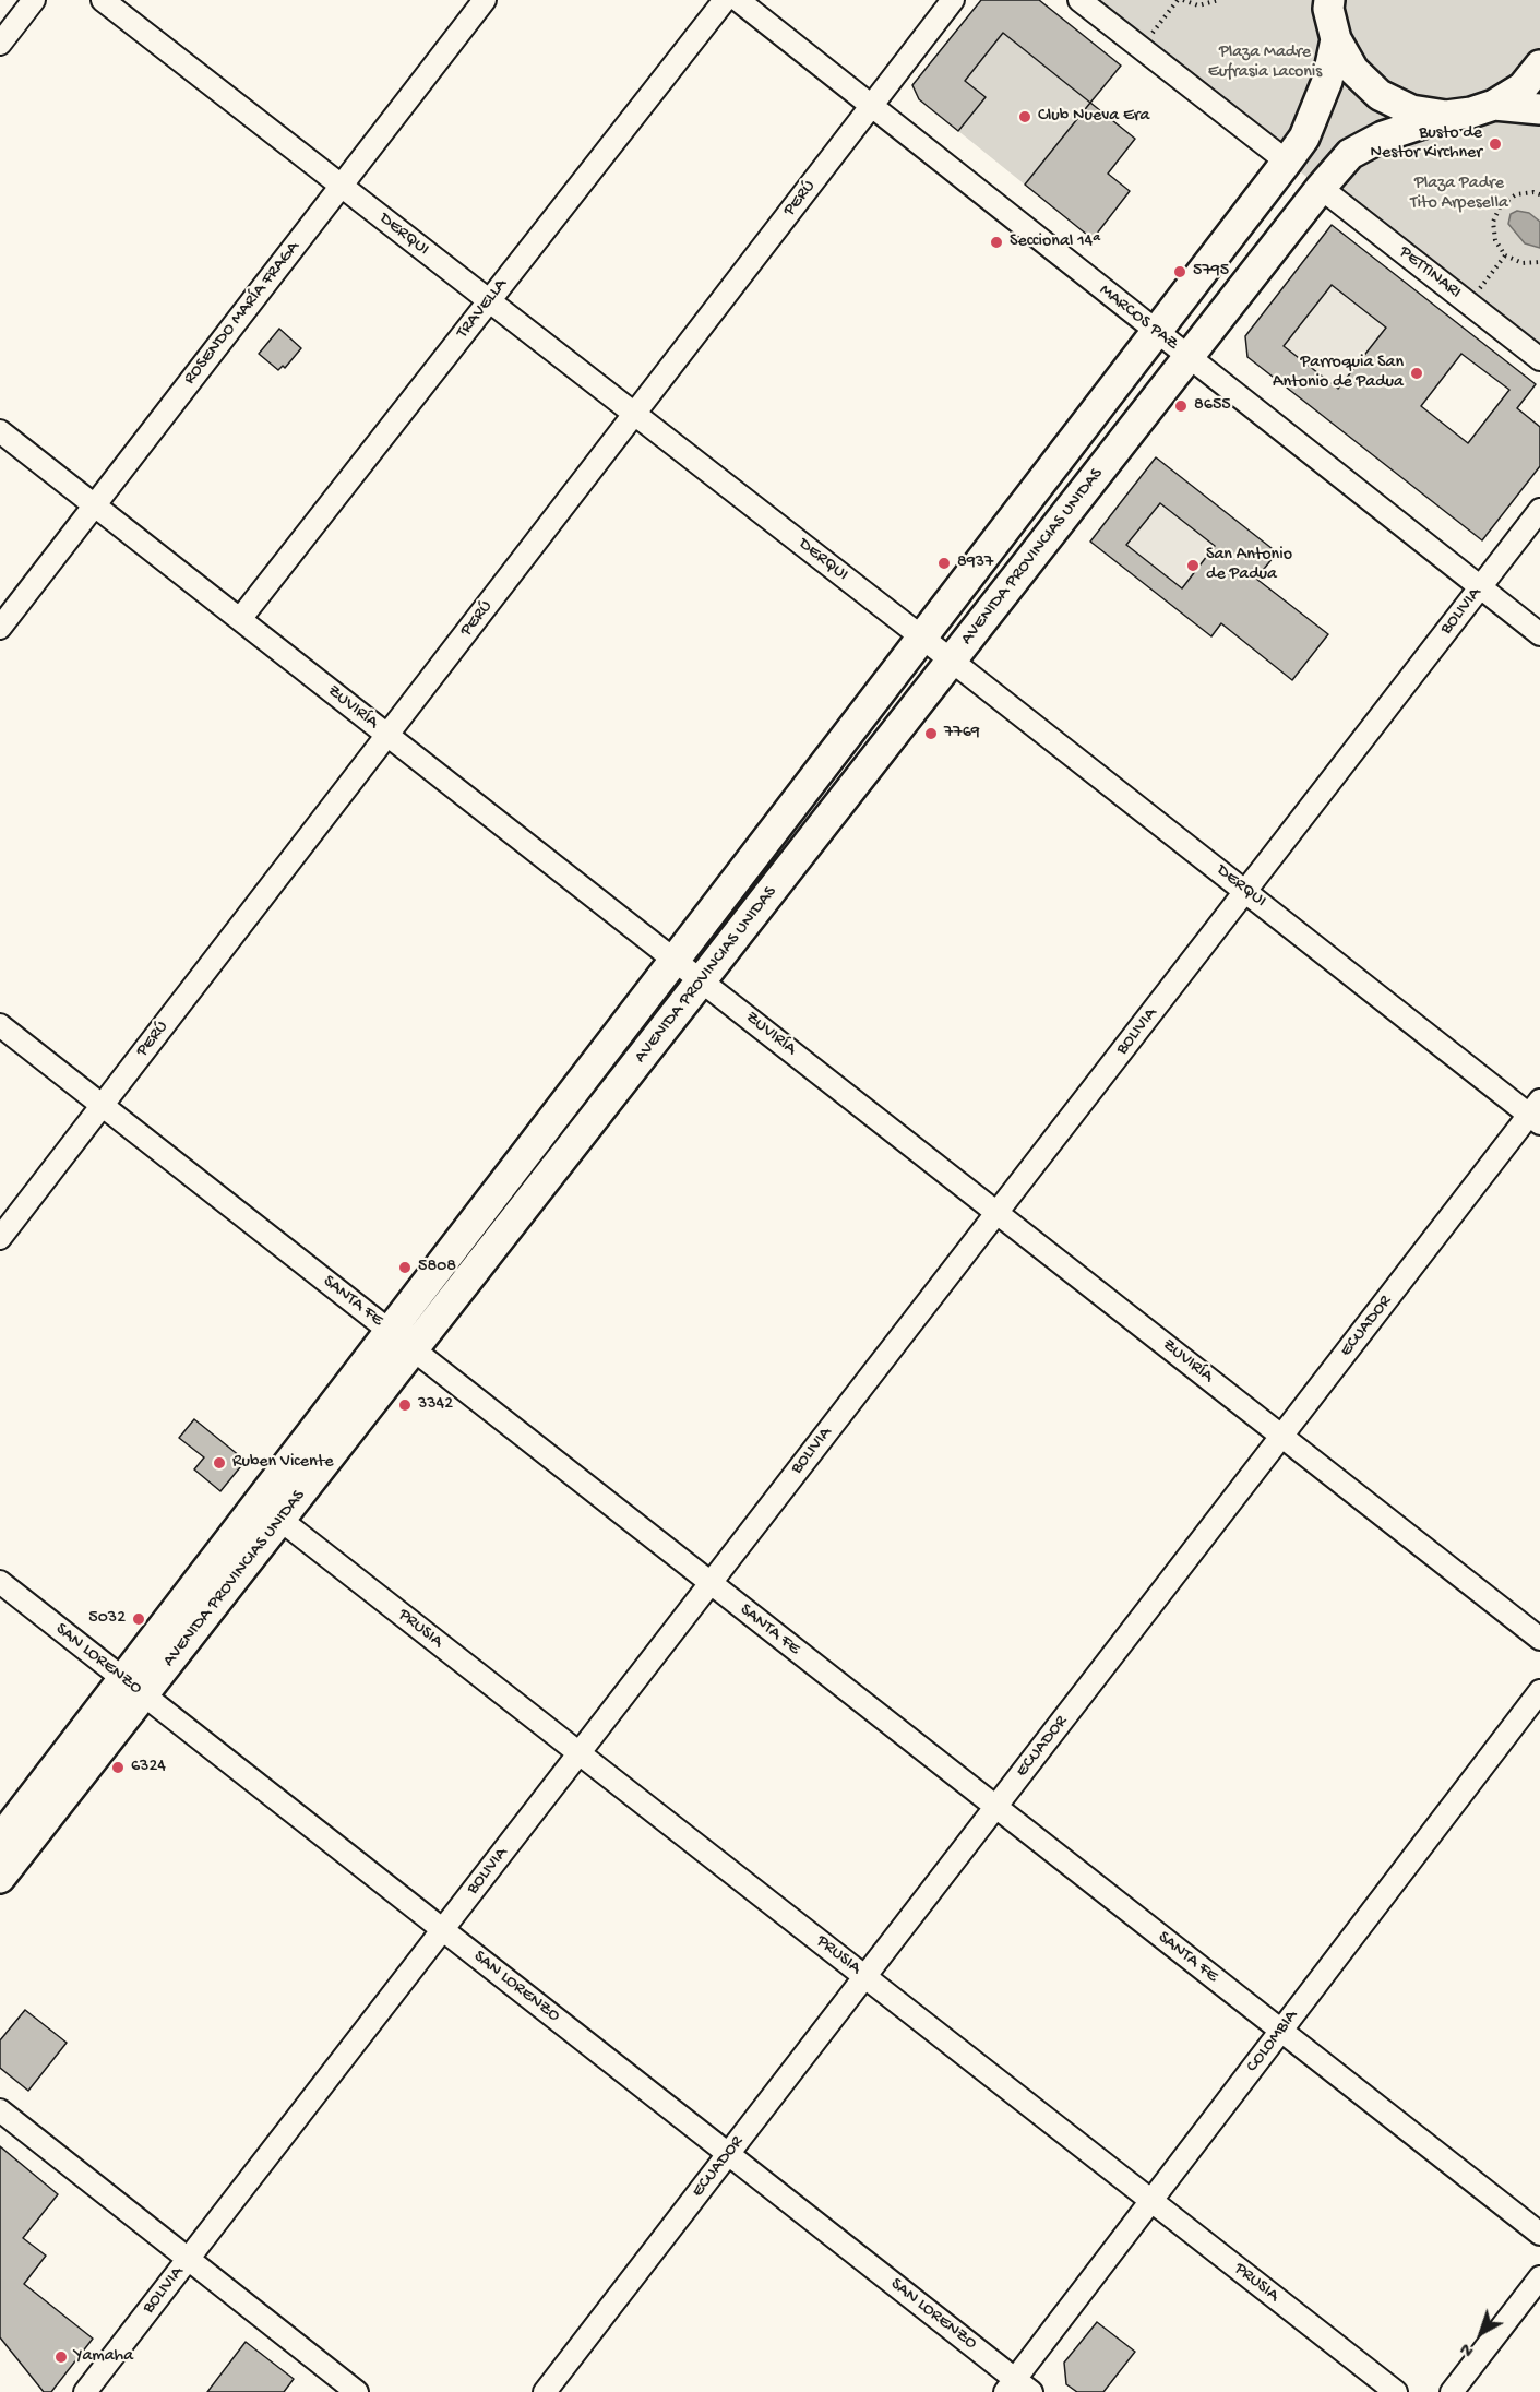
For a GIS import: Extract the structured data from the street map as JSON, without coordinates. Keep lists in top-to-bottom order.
{
  "streets": {
    "main road": ["AVENIDA PROVINCIAS UNIDAS"],
    "street": [
      "PERÚ",
      "DERQUI",
      "PETTINARI",
      "TRAVELLA",
      "ROSENDO MARÍA FRAGA",
      "MARCOS PAZ",
      "BOLIVIA",
      "ZUVIRÍA",
      "SANTA FE",
      "ECUADOR",
      "PRUSIA",
      "SAN LORENZO",
      "COLOMBIA"
    ]
  },
  "crossings": [
    ["PERÚ", "DERQUI"],
    ["PERÚ", "MARCOS PAZ"],
    ["PERÚ", "ZUVIRÍA"],
    ["PERÚ", "SANTA FE"],
    ["DERQUI", "TRAVELLA"],
    ["DERQUI", "ROSENDO MARÍA FRAGA"],
    ["DERQUI", "AVENIDA PROVINCIAS UNIDAS"],
    ["DERQUI", "BOLIVIA"],
    ["DERQUI", "ECUADOR"],
    ["PETTINARI", "AVENIDA PROVINCIAS UNIDAS"],
    ["TRAVELLA", "ZUVIRÍA"],
    ["ROSENDO MARÍA FRAGA", "ZUVIRÍA"],
    ["MARCOS PAZ", "AVENIDA PROVINCIAS UNIDAS"],
    ["MARCOS PAZ", "BOLIVIA"],
    ["AVENIDA PROVINCIAS UNIDAS", "ZUVIRÍA"],
    ["AVENIDA PROVINCIAS UNIDAS", "SANTA FE"],
    ["AVENIDA PROVINCIAS UNIDAS", "PRUSIA"],
    ["AVENIDA PROVINCIAS UNIDAS", "SAN LORENZO"],
    ["BOLIVIA", "ZUVIRÍA"],
    ["BOLIVIA", "SANTA FE"],
    ["BOLIVIA", "PRUSIA"],
    ["BOLIVIA", "SAN LORENZO"],
    ["ZUVIRÍA", "ECUADOR"],
    ["SANTA FE", "ECUADOR"],
    ["SANTA FE", "COLOMBIA"],
    ["ECUADOR", "PRUSIA"],
    ["ECUADOR", "SAN LORENZO"],
    ["PRUSIA", "COLOMBIA"],
    ["SAN LORENZO", "COLOMBIA"]
  ],
  "parks": ["Plaza Madre Eufrasia Laconis", "Plaza Padre Tito Arpesella"],
  "places": [
    "Club Nueva Era",
    "Busto de Nestor Kirchner",
    "Seccional 14ª",
    "5795",
    "Parroquia San Antonio de Padua",
    "8655",
    "8937",
    "San Antonio de Padua",
    "7769",
    "5808",
    "3342",
    "Ruben Vicente",
    "5032",
    "6324",
    "Yamaha"
  ],
  "north": "bottom left"
}
